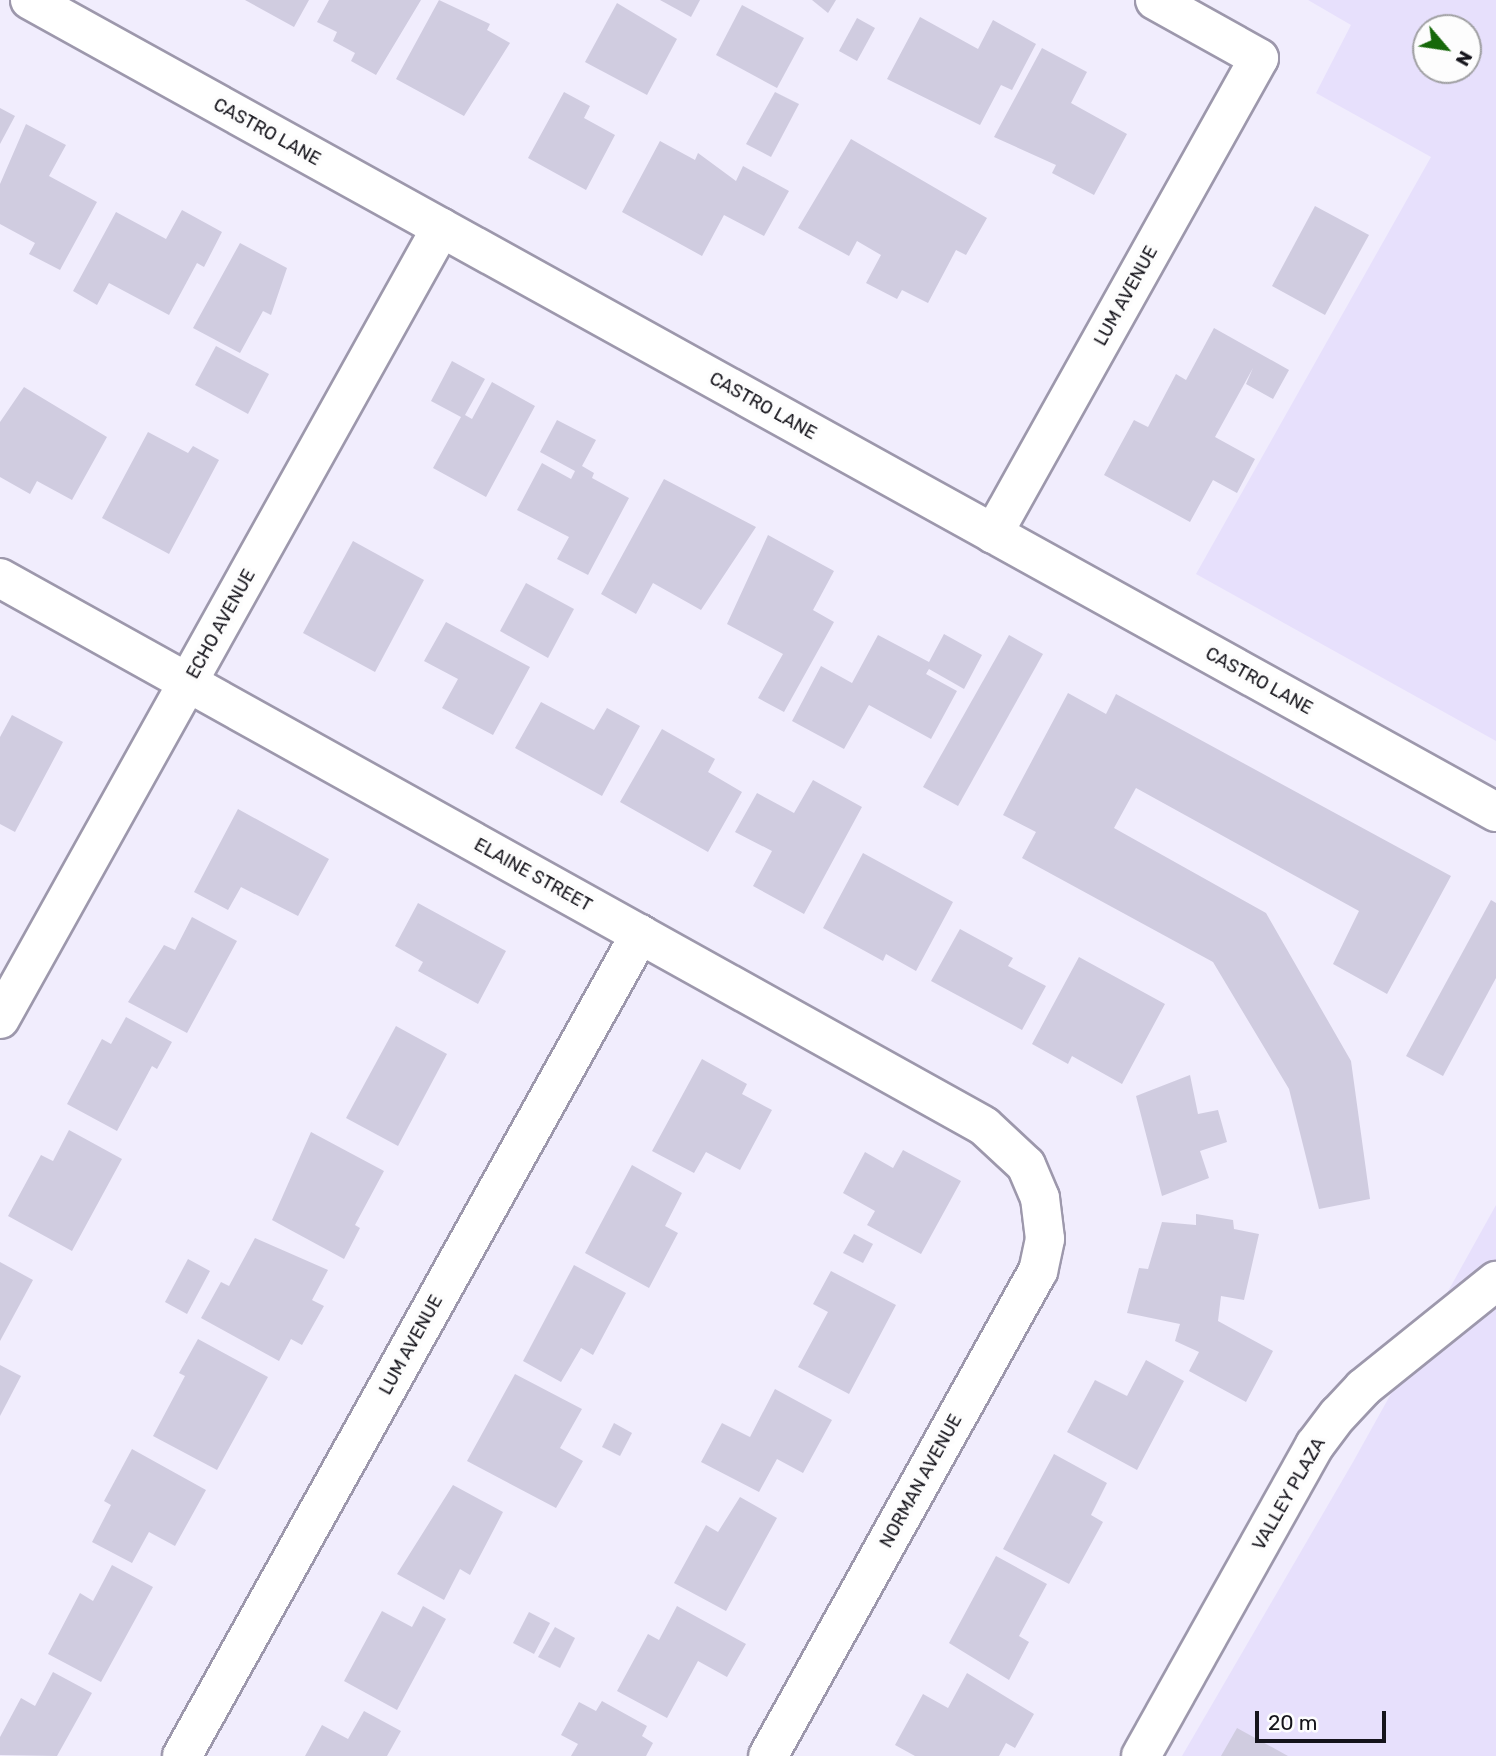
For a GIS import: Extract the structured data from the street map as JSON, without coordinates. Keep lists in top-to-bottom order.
{
  "streets": {
    "street": [
      "CASTRO LANE",
      "LUM AVENUE",
      "ECHO AVENUE",
      "ELAINE STREET",
      "NORMAN AVENUE",
      "VALLEY PLAZA"
    ]
  },
  "crossings": [
    ["CASTRO LANE", "LUM AVENUE"],
    ["CASTRO LANE", "ECHO AVENUE"],
    ["LUM AVENUE", "ELAINE STREET"],
    ["ECHO AVENUE", "ELAINE STREET"],
    ["ELAINE STREET", "NORMAN AVENUE"]
  ],
  "scale_bar": "20 m",
  "north": "bottom right"
}
